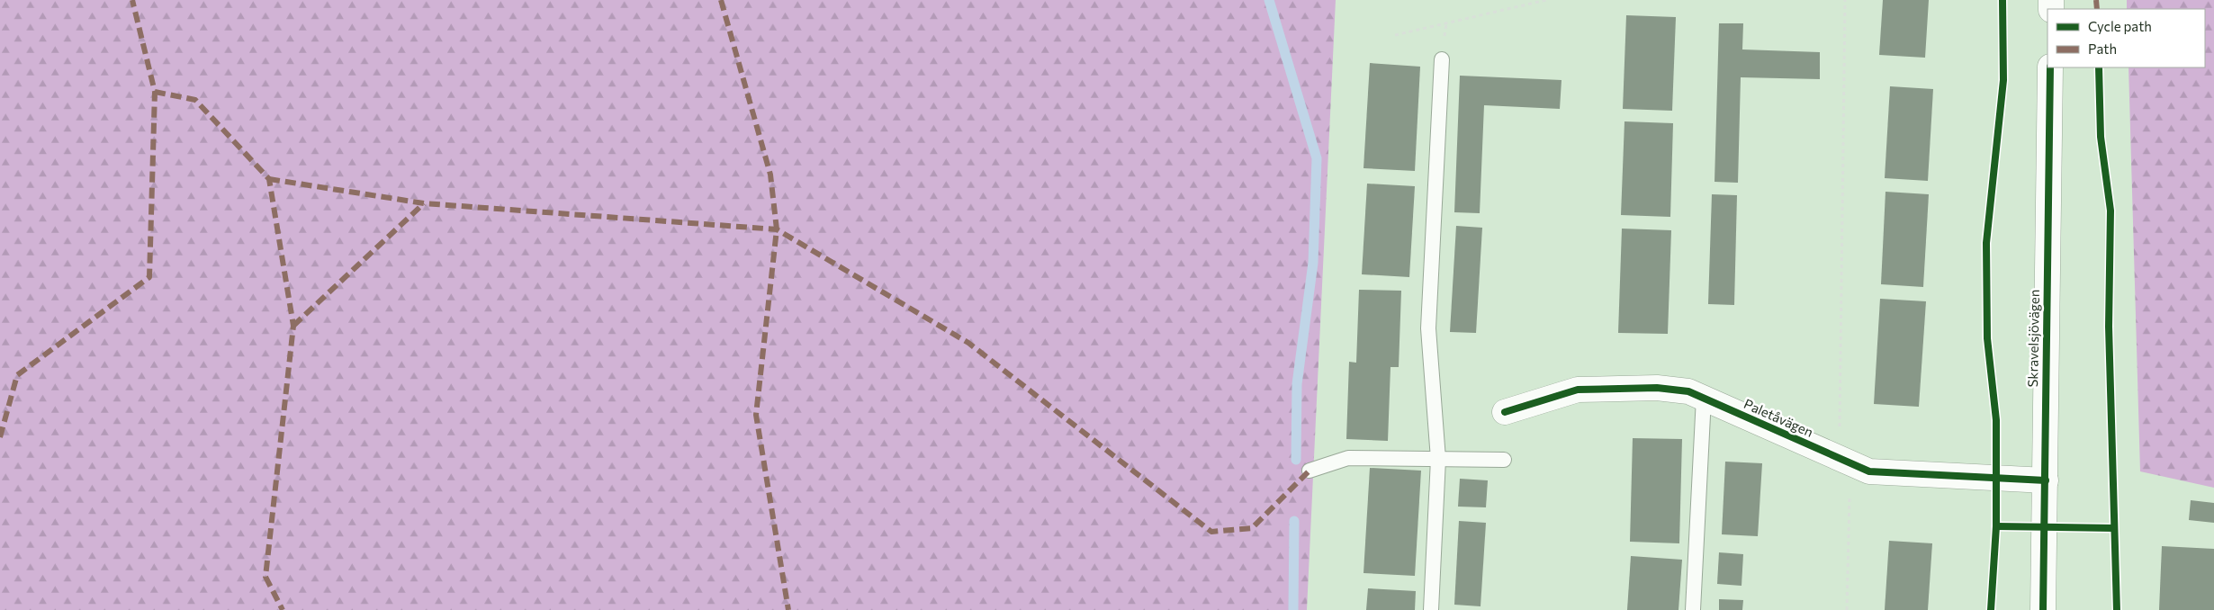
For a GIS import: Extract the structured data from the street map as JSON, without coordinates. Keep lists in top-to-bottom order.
{
  "streets": {
    "street": ["Skravelsjövägen", "Paletåvägen"]
  },
  "crossings": [
    ["Skravelsjövägen", "Paletåvägen"]
  ],
  "legend": ["Cycle path", "Path"]
}
